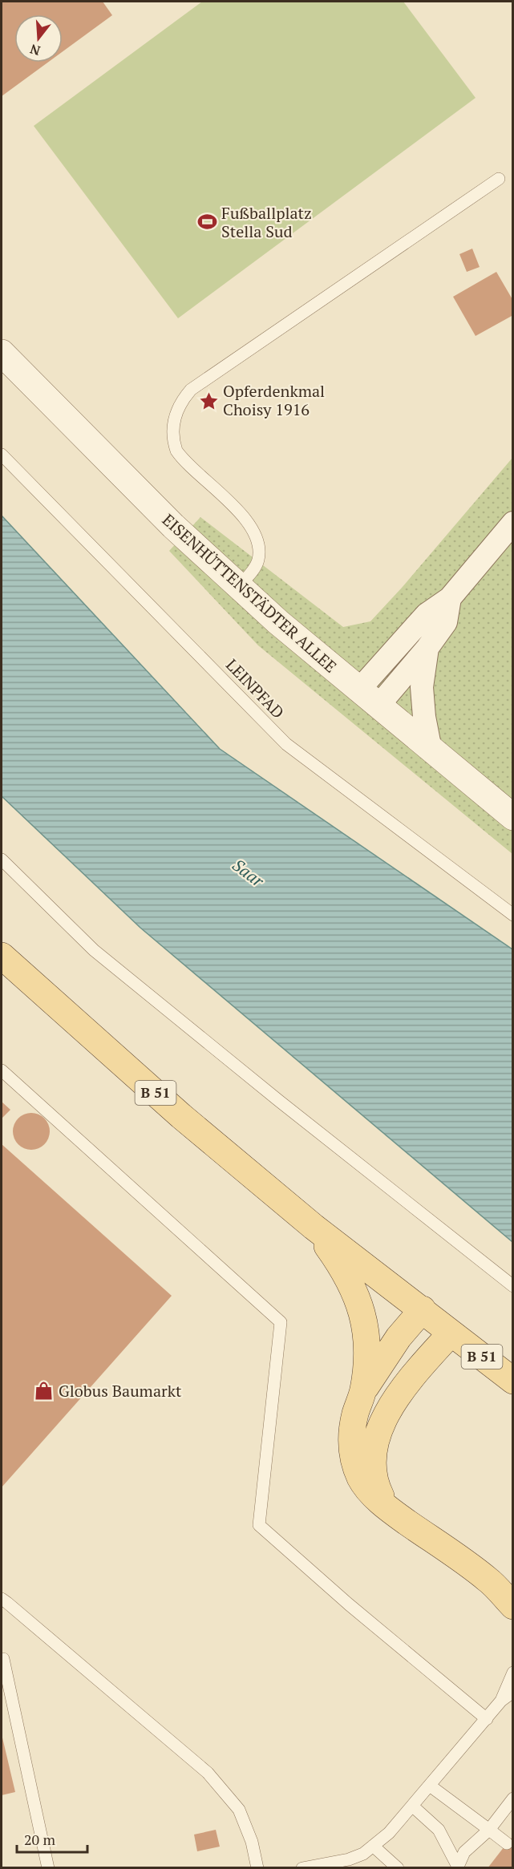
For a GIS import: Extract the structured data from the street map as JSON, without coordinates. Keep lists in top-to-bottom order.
{
  "streets": {
    "main road": ["B 51"],
    "street": ["EISENHÜTTENSTÄDTER ALLEE"],
    "lane": ["LEINPFAD"]
  },
  "water": ["Saar"],
  "places": {
    "sports": ["Fußballplatz Stella Sud"],
    "place": ["Opferdenkmal Choisy 1916"],
    "shop": ["Globus Baumarkt"]
  },
  "scale_bar": "20 m",
  "north": "bottom"
}
